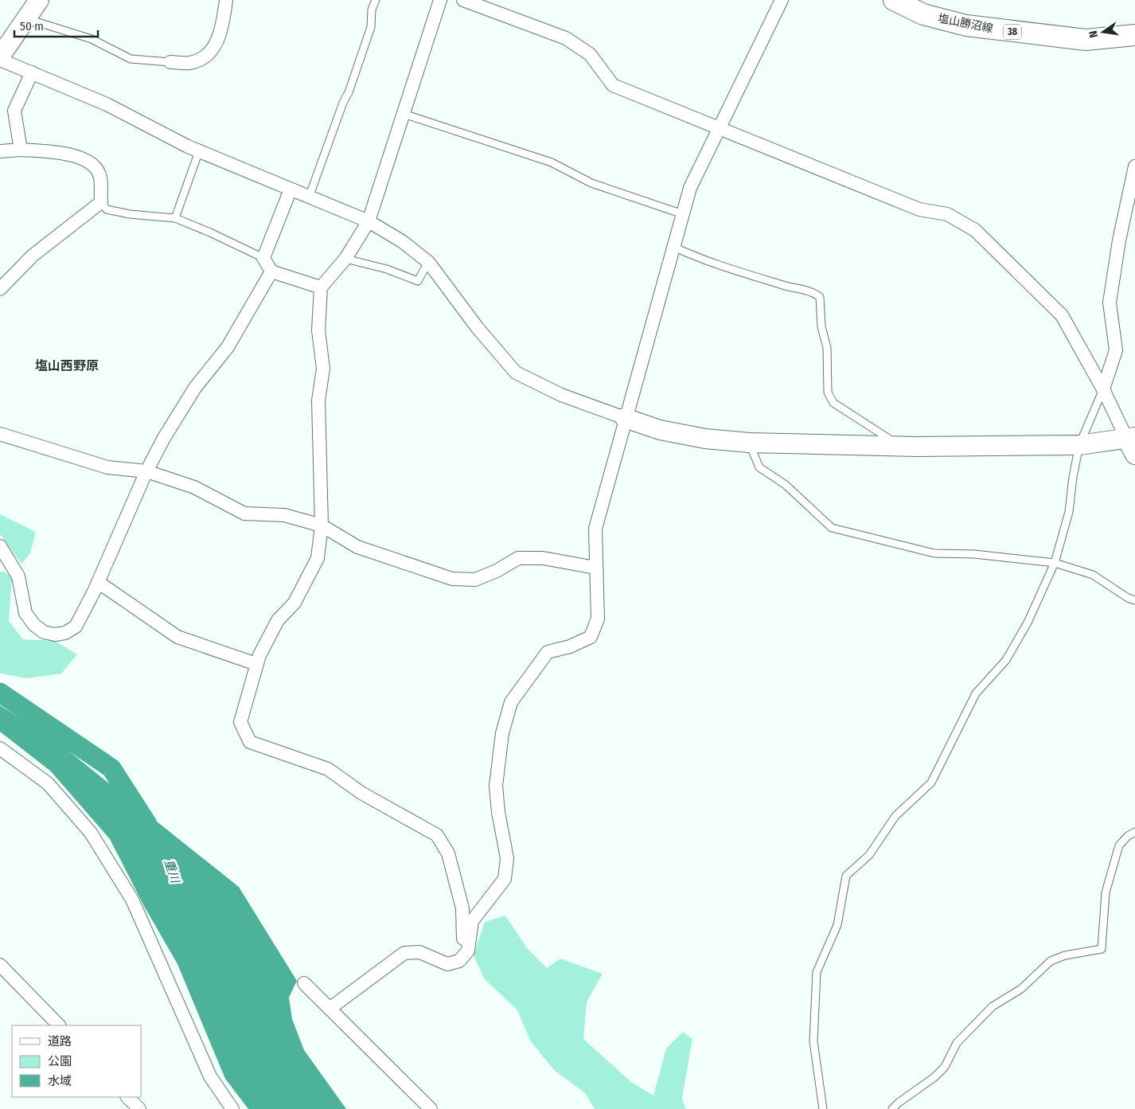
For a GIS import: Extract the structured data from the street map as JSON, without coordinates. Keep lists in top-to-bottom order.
{
  "streets": {
    "main road": ["塩山勝沼線", "38"]
  },
  "districts": ["塩山西野原"],
  "water": ["重川"],
  "legend": ["道路", "公園", "水域"],
  "scale_bar": "50 m",
  "north": "left"
}
